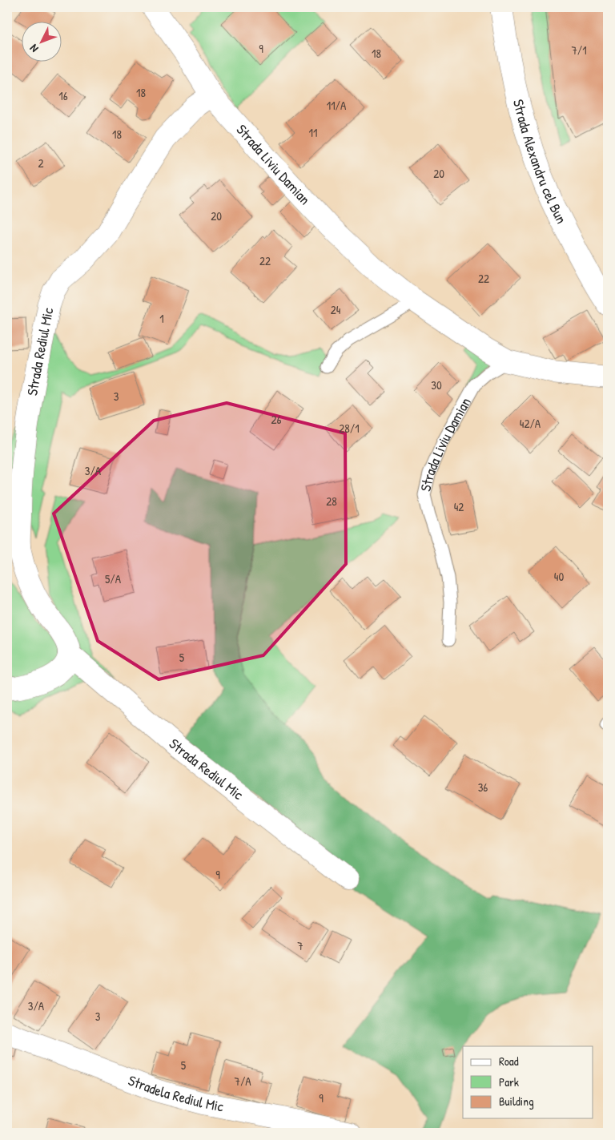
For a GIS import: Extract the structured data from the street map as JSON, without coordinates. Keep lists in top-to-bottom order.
{
  "streets": {
    "street": [
      "Strada Alexandru cel Bun",
      "Strada Liviu Damian",
      "Strada Rediul Mic",
      "Stradela Rediul Mic"
    ]
  },
  "crossings": [
    ["Strada Liviu Damian", "Strada Rediul Mic"]
  ],
  "house_numbers": [
    "9",
    "7/1",
    "18",
    "18",
    "16",
    "11/A",
    "11",
    "18",
    "2",
    "20",
    "20",
    "22",
    "22",
    "24",
    "1",
    "30",
    "3",
    "26",
    "42/A",
    "28/1",
    "3/A",
    "28",
    "42",
    "40",
    "5/A",
    "5",
    "36",
    "9",
    "7",
    "3/A",
    "3",
    "5",
    "7/A",
    "9"
  ],
  "legend": ["Road", "Park", "Building"],
  "north": "bottom left"
}
